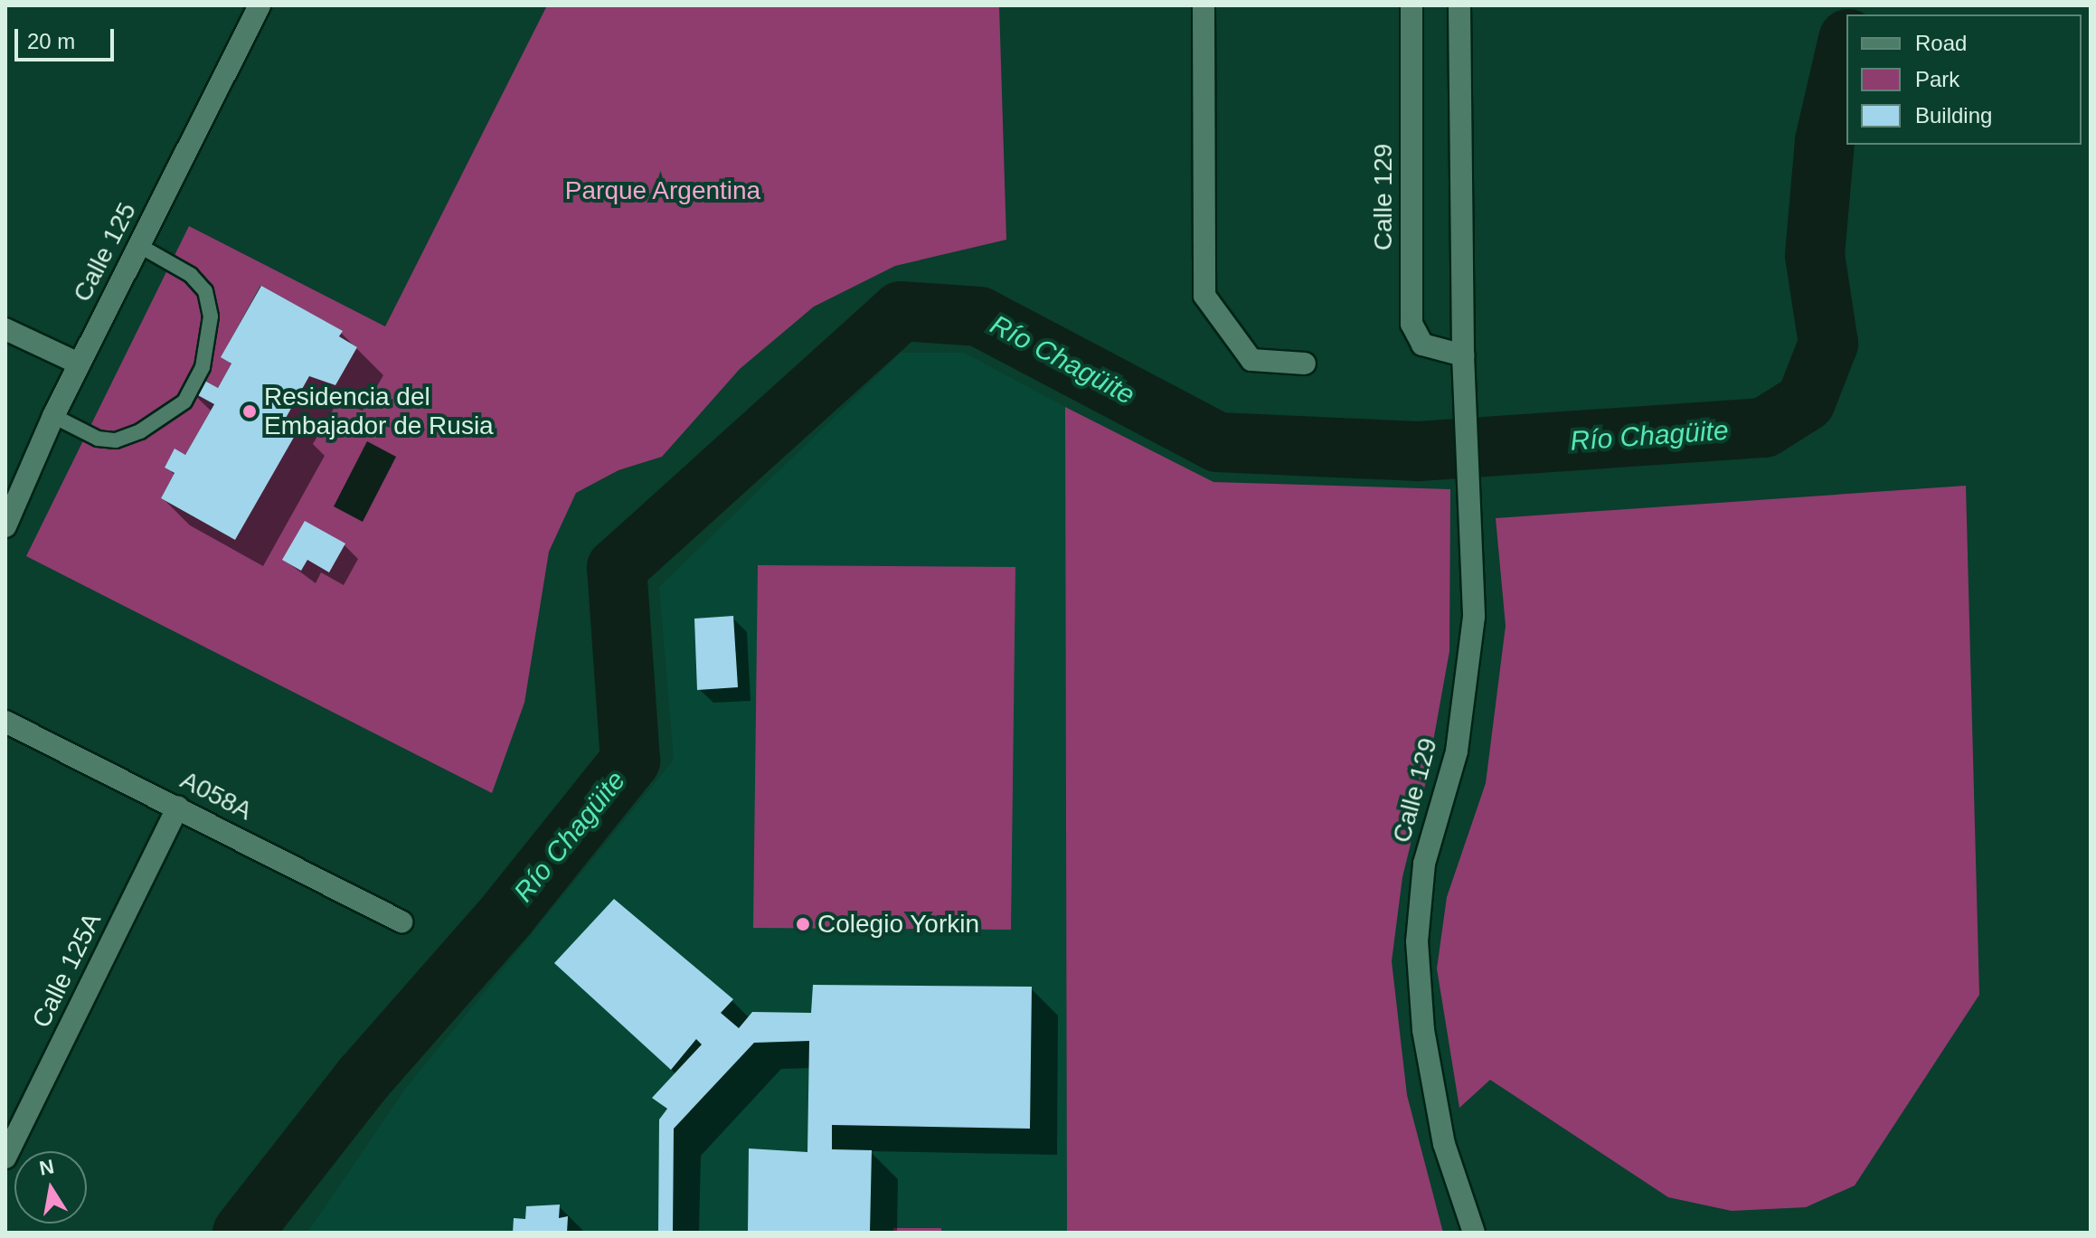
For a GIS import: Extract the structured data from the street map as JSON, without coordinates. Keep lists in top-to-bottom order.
{
  "streets": {
    "street": [
      "Calle 129",
      "Calle 125",
      "A058A",
      "Calle 125A"
    ]
  },
  "crossings": [
    ["A058A", "Calle 125A"]
  ],
  "water": ["Río Chagüite"],
  "parks": ["Parque Argentina"],
  "places": ["Residencia del Embajador de Rusia", "Colegio Yorkin"],
  "legend": ["Road", "Park", "Building"],
  "scale_bar": "20 m",
  "north": "top"
}
